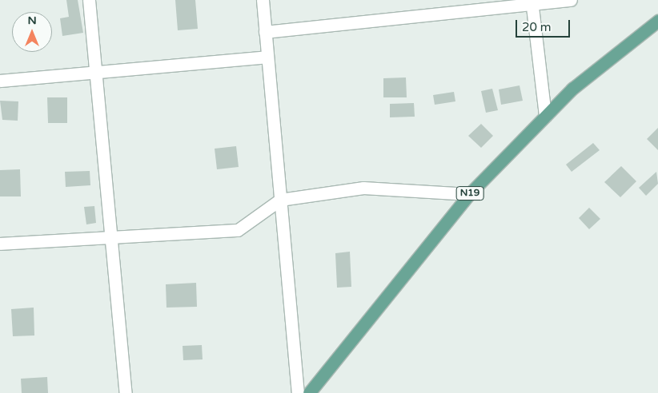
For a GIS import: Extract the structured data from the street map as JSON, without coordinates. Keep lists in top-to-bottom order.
{
  "streets": {
    "main road": ["N19"]
  },
  "scale_bar": "20 m",
  "north": "top"
}
